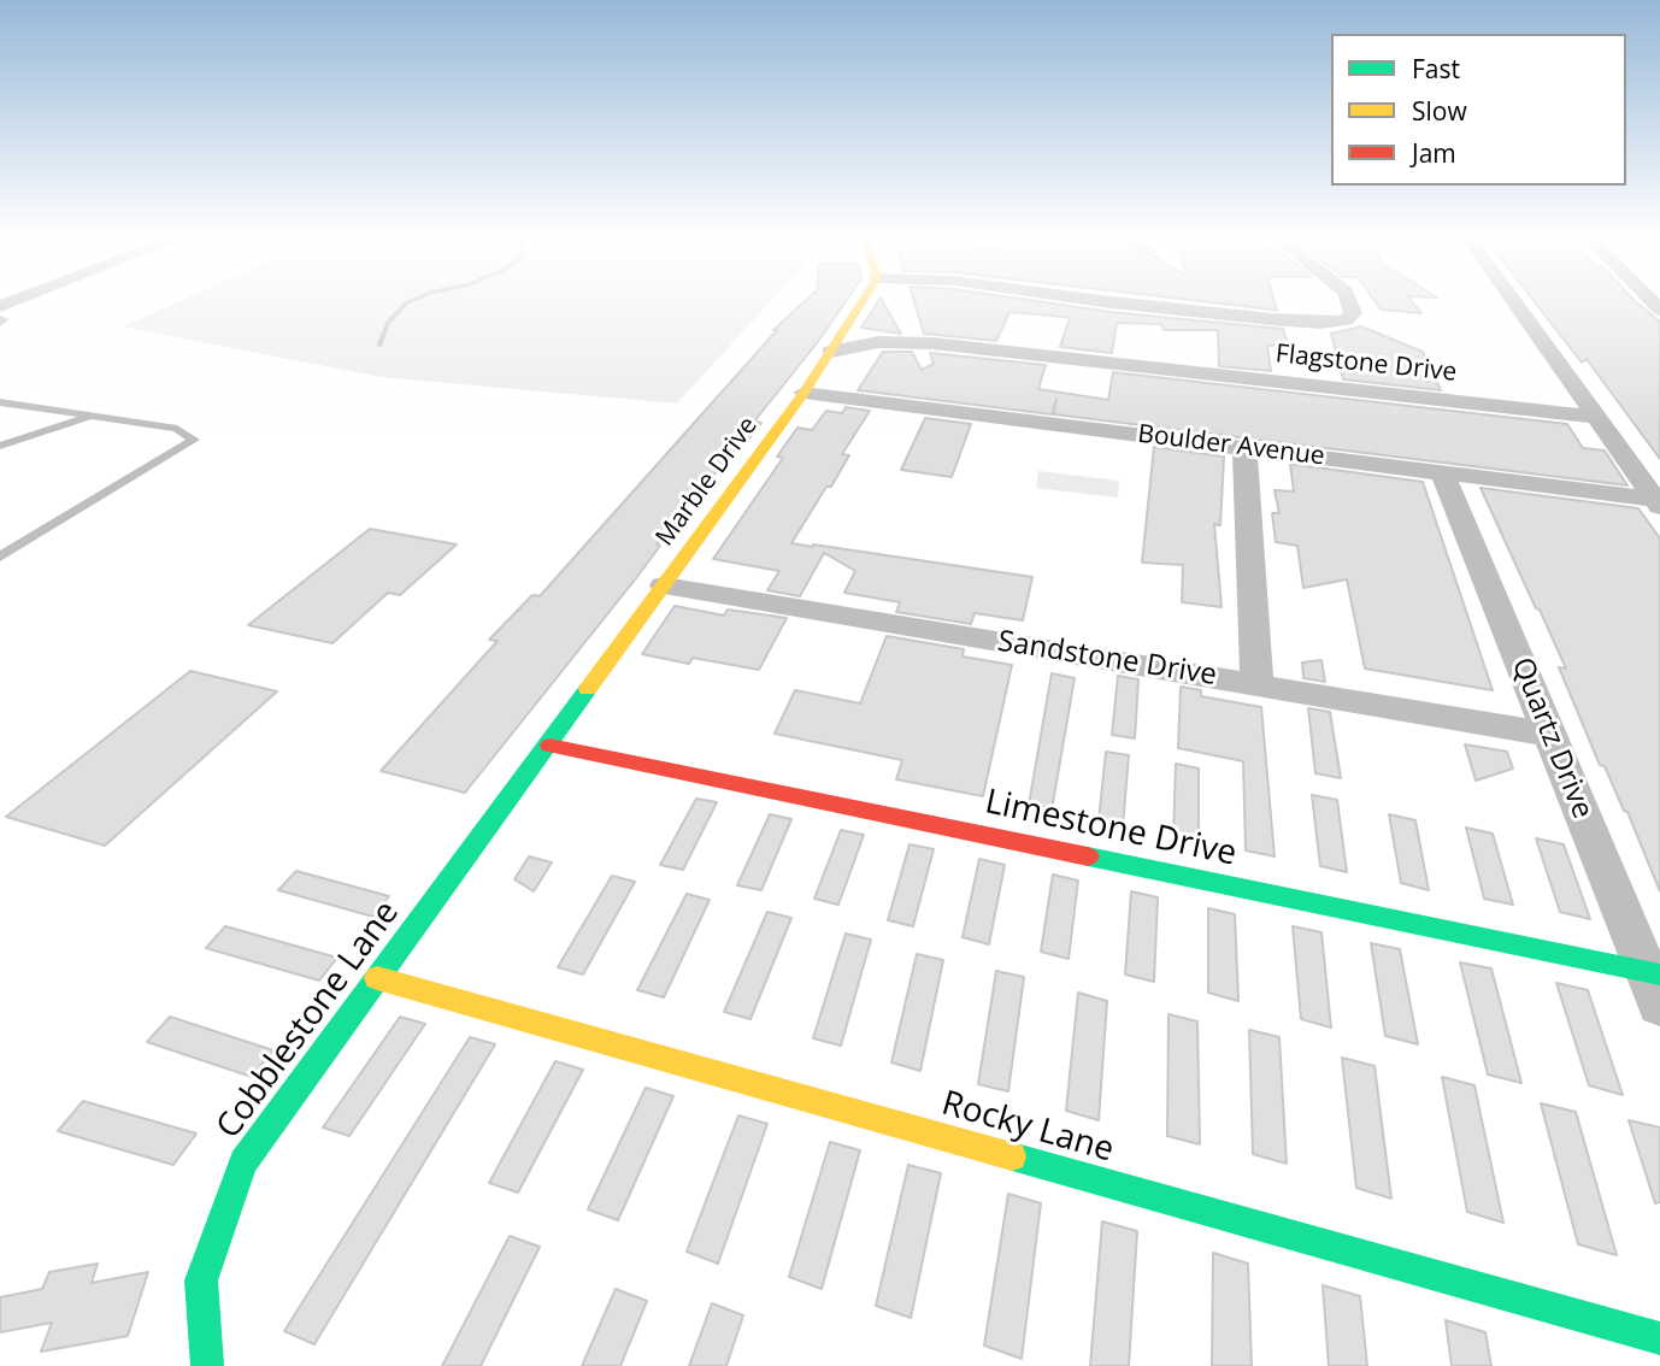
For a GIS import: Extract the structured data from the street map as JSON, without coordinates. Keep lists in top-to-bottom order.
{
  "streets": {
    "street": [
      "Flagstone Drive",
      "Boulder Avenue",
      "Marble Drive",
      "Sandstone Drive",
      "Quartz Drive",
      "Limestone Drive",
      "Cobblestone Lane",
      "Rocky Lane"
    ]
  },
  "crossings": [
    ["Flagstone Drive", "Marble Drive"],
    ["Boulder Avenue", "Marble Drive"],
    ["Boulder Avenue", "Quartz Drive"],
    ["Marble Drive", "Sandstone Drive"],
    ["Marble Drive", "Limestone Drive"],
    ["Marble Drive", "Cobblestone Lane"],
    ["Sandstone Drive", "Quartz Drive"],
    ["Quartz Drive", "Limestone Drive"],
    ["Limestone Drive", "Cobblestone Lane"],
    ["Cobblestone Lane", "Rocky Lane"]
  ],
  "legend": ["Fast", "Slow", "Jam"]
}
